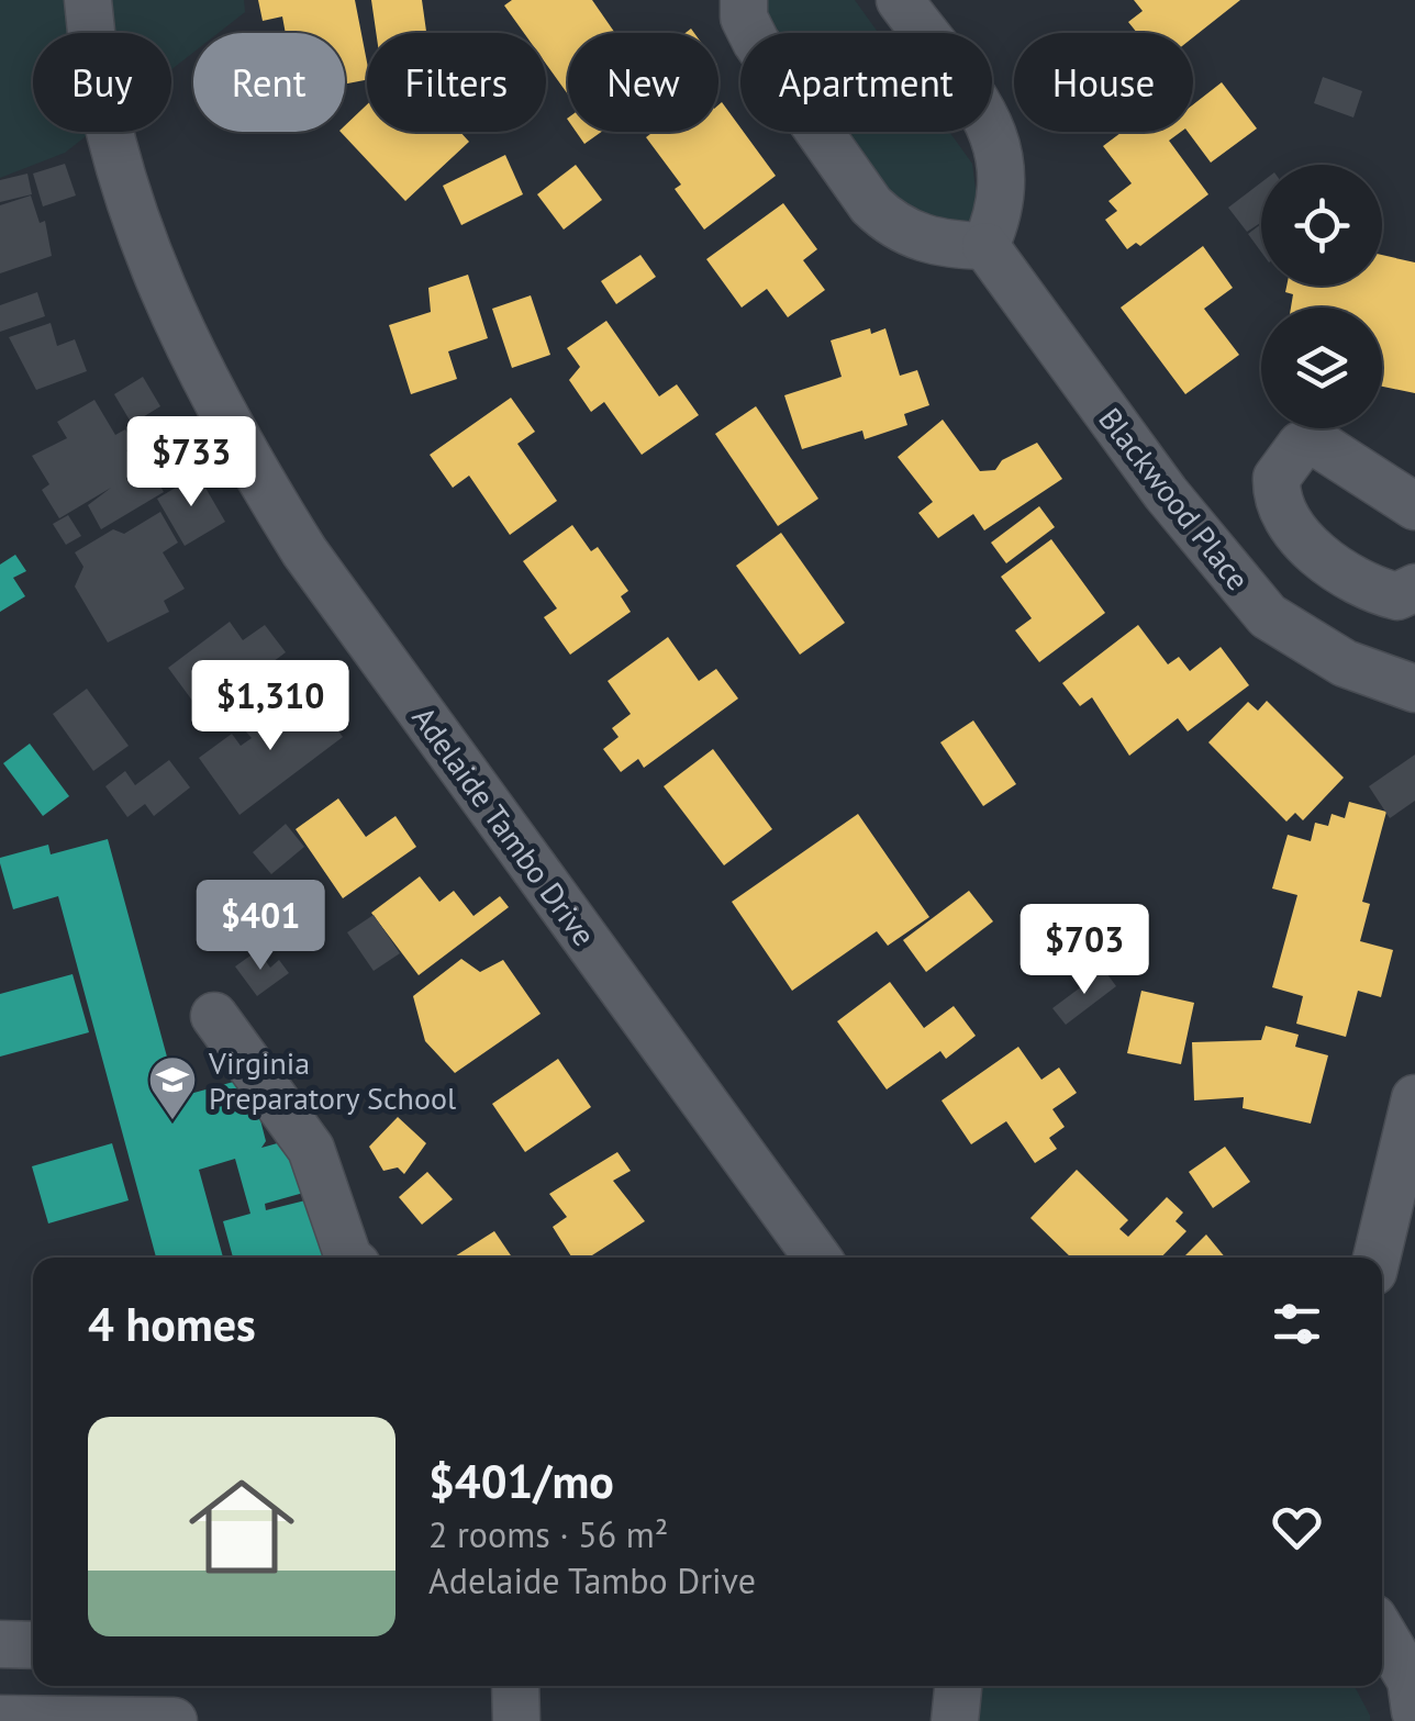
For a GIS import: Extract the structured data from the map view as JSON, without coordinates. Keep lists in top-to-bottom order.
{
  "streets": {
    "street": ["Blackwood Place", "Adelaide Tambo Drive"]
  },
  "places": {
    "school or university": ["Virginia Preparatory School"]
  },
  "page": {
    "chip": [
      "Buy",
      "Rent",
      "Filters",
      "New",
      "Apartment",
      "House"
    ],
    "price": [
      "$733",
      "$1,310",
      "$401",
      "$703"
    ],
    "heading": "4 homes",
    "list": [
      {
        "name": "$401/mo",
        "note": "2 rooms · 56 m² · Adelaide Tambo Drive"
      }
    ]
  }
}
